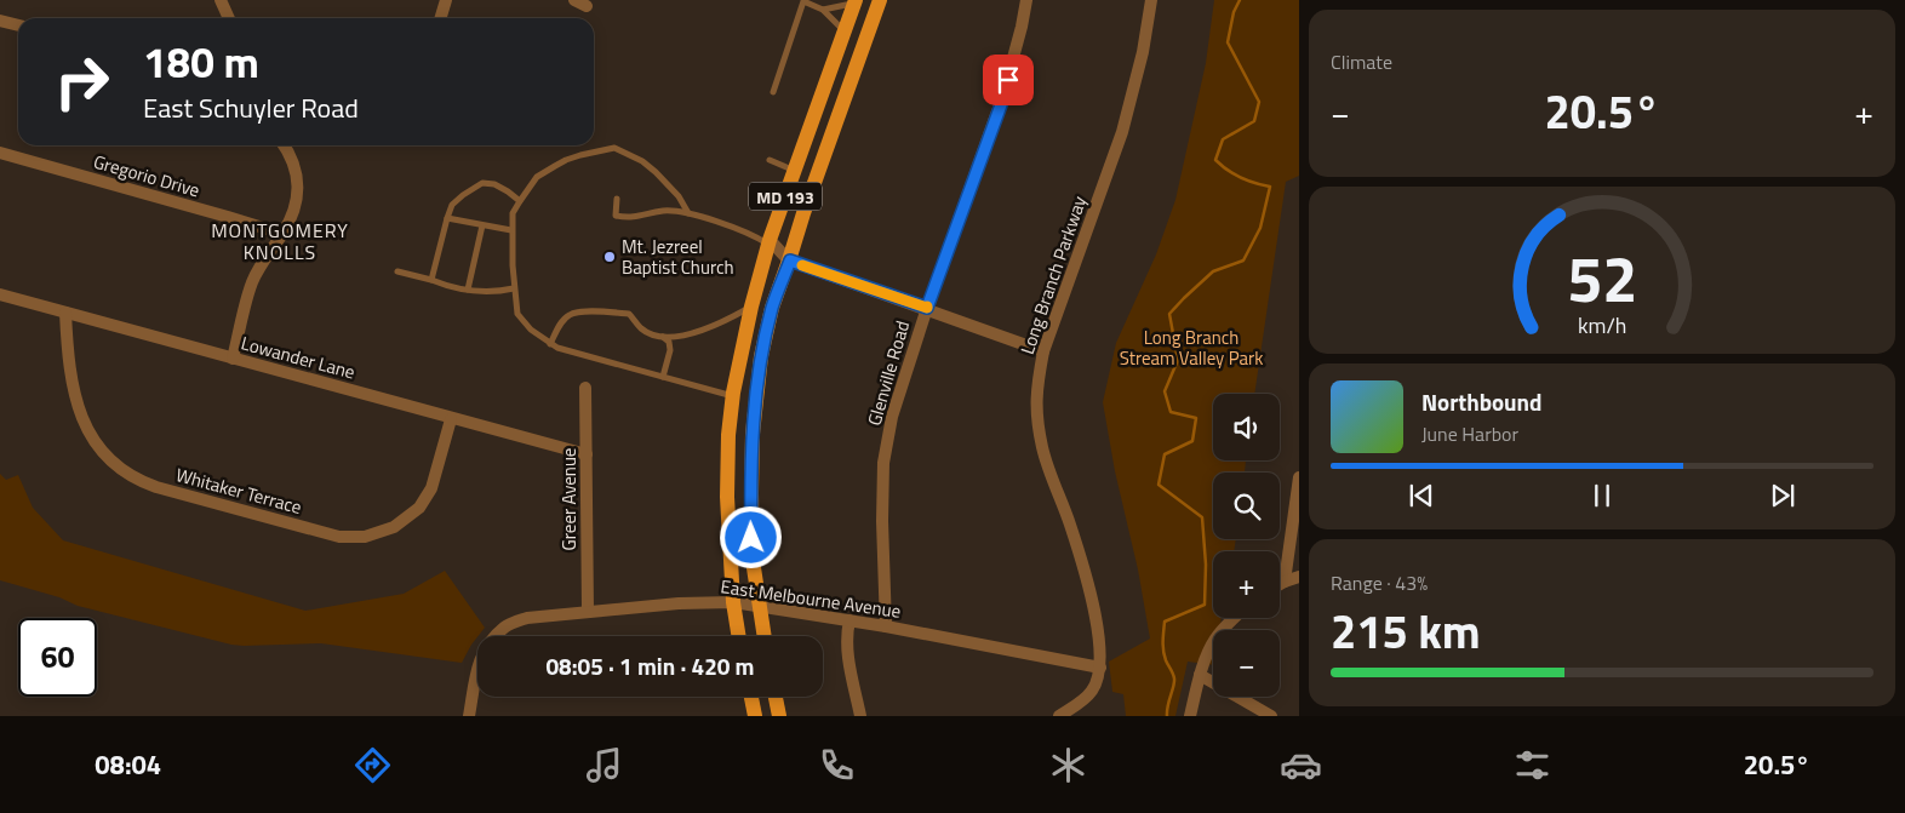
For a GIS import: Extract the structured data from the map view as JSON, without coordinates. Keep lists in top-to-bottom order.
{
  "streets": {
    "main road": ["MD 193"],
    "street": [
      "Gregorio Drive",
      "Long Branch Parkway",
      "Lowander Lane",
      "Glenville Road",
      "Whitaker Terrace",
      "Greer Avenue",
      "East Melbourne Avenue"
    ]
  },
  "crossings": [
    ["MD 193", "East Melbourne Avenue"],
    ["Long Branch Parkway", "East Melbourne Avenue"],
    ["Lowander Lane", "Whitaker Terrace"],
    ["Lowander Lane", "Greer Avenue"],
    ["Glenville Road", "East Melbourne Avenue"],
    ["Greer Avenue", "East Melbourne Avenue"]
  ],
  "districts": ["MONTGOMERY KNOLLS"],
  "parks": ["Long Branch Stream Valley Park"],
  "places": ["Mt. Jezreel Baptist Church"],
  "page": {
    "tile": [
      "Climate",
      ["Range · 43%", "215 km"]
    ],
    "turn": ["180 m", "East Schuyler Road"],
    "heat": ["−", "20.5°", "+"],
    "song": ["Northbound", "June Harbor"],
    "map_buttons": ["+", "−"],
    "limit": "60",
    "trip": "08:05 · 1 min · 420 m",
    "tabs": ["08:04", "20.5°"],
    "gauge": ["52", "km/h"]
  }
}
